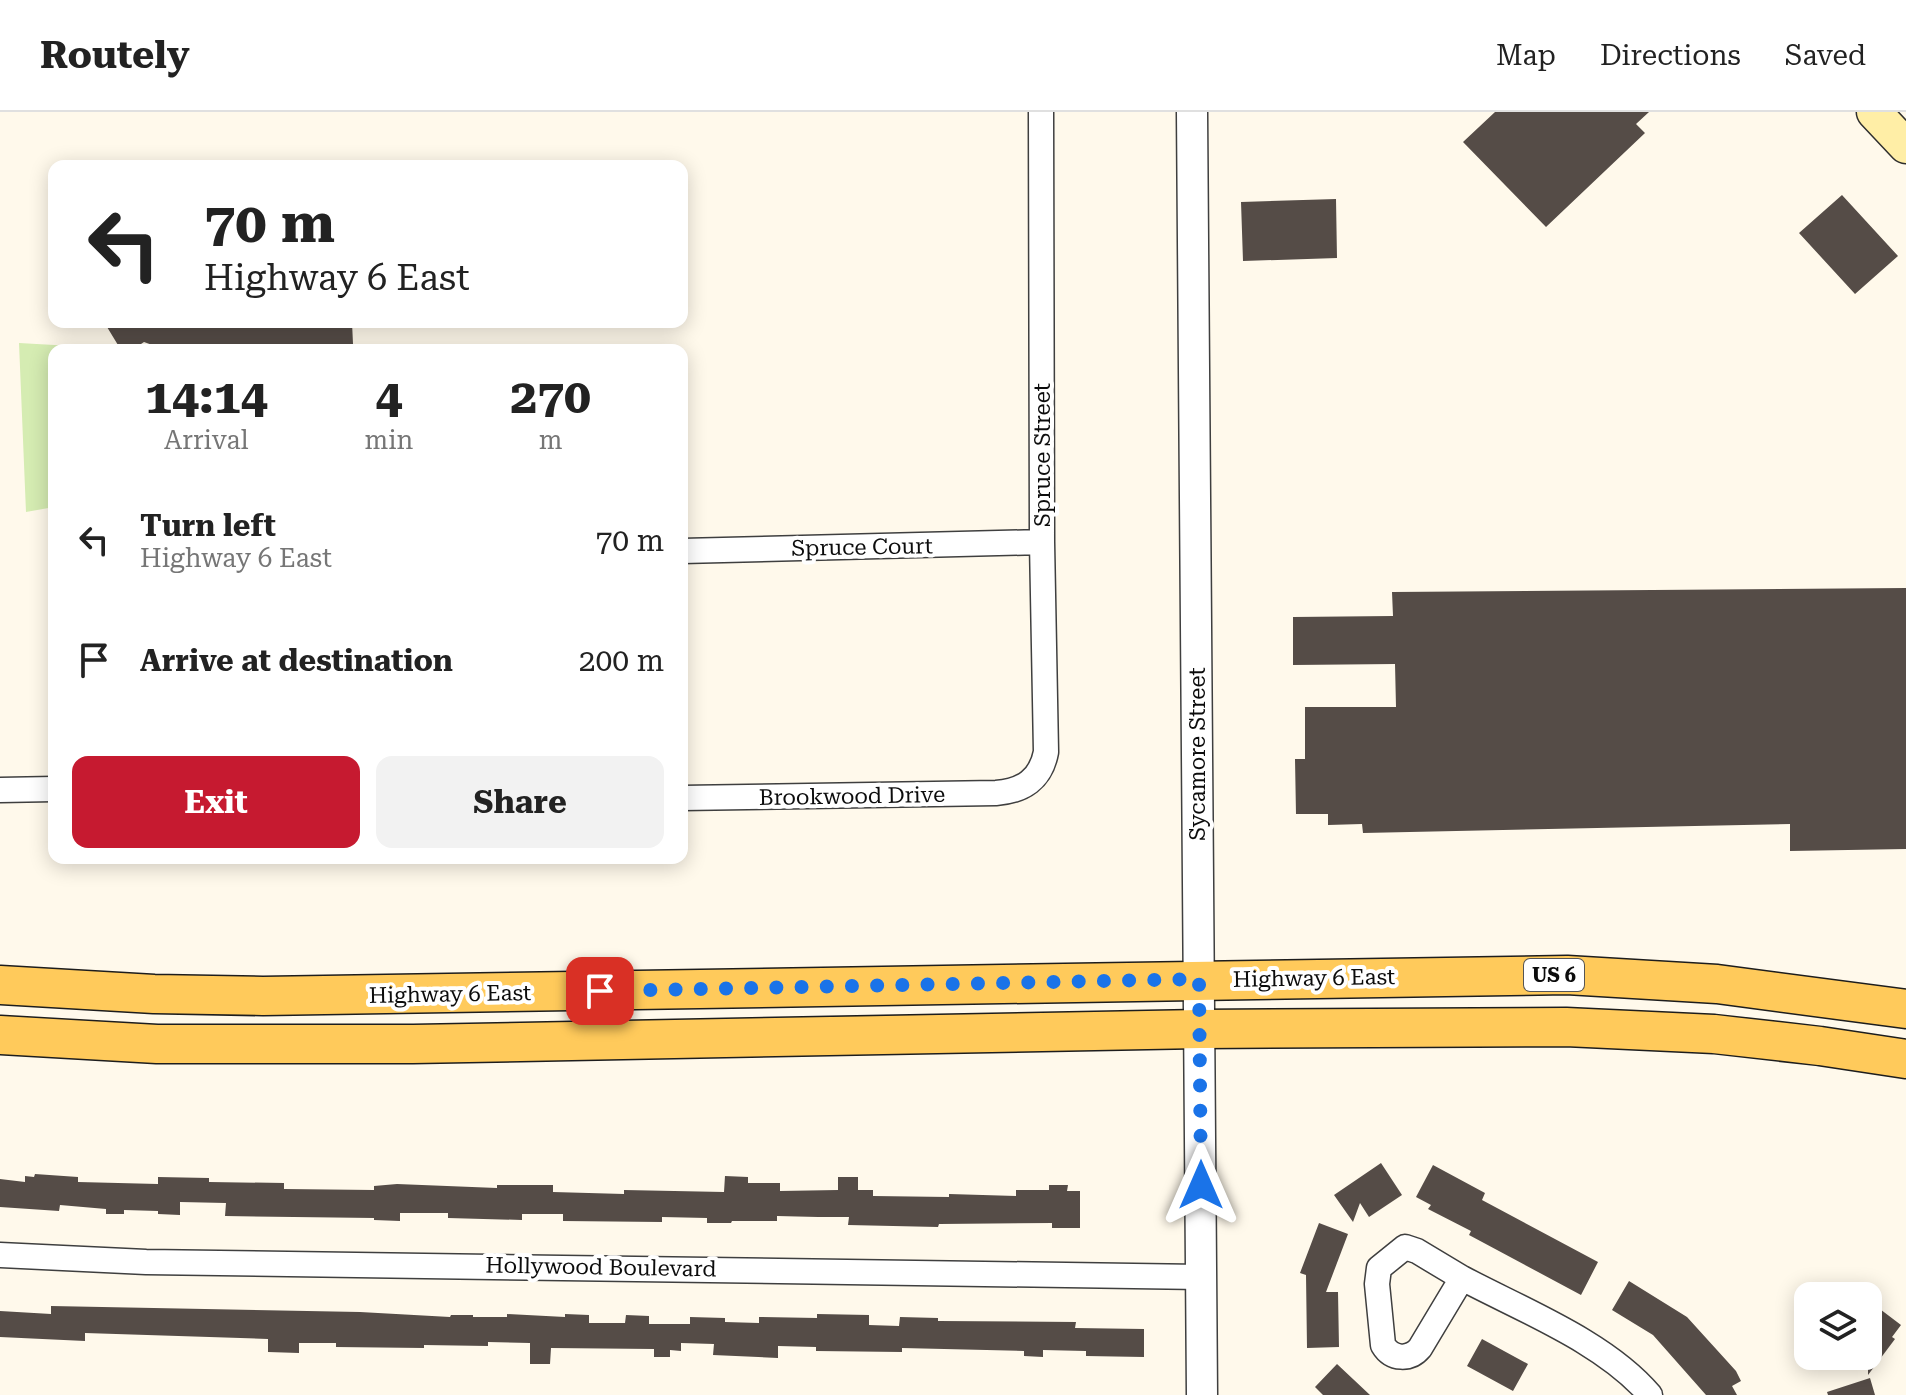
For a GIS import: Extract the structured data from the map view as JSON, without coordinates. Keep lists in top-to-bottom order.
{
  "streets": {
    "main road": ["US 6", "Highway 6 East"],
    "street": [
      "Spruce Street",
      "Spruce Court",
      "Sycamore Street",
      "Brookwood Drive",
      "Hollywood Boulevard"
    ]
  },
  "crossings": [
    ["Spruce Street", "Spruce Court"],
    ["Spruce Street", "Brookwood Drive"],
    ["Sycamore Street", "Highway 6 East"],
    ["Sycamore Street", "Hollywood Boulevard"]
  ],
  "page": {
    "header": "Routely",
    "nav": ["Map", "Directions", "Saved"],
    "turn": ["70 m", "Highway 6 East"],
    "eta": [
      "14:14",
      "Arrival",
      "4",
      "min",
      "270",
      "m"
    ],
    "list": [
      {
        "name": "Turn left",
        "note": "Highway 6 East",
        "value": "70 m"
      },
      {
        "name": "Arrive at destination",
        "value": "200 m"
      }
    ],
    "buttons": ["Exit", "Share"]
  }
}
